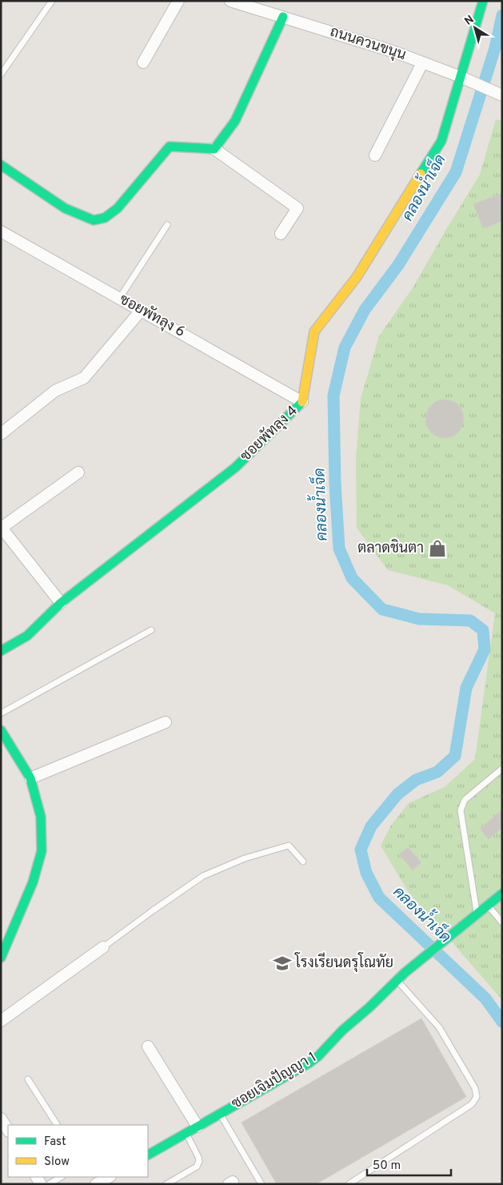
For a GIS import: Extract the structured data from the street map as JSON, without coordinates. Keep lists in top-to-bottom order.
{
  "streets": {
    "street": [
      "ถนนควนขนุน",
      "ซอยพัทลุง 6",
      "ซอยพัทลุง 4",
      "ซอยเจิมปัญญา 1"
    ]
  },
  "crossings": [
    ["ถนนควนขนุน", "ซอยพัทลุง 4"],
    ["ซอยพัทลุง 6", "ซอยพัทลุง 4"]
  ],
  "water": ["คลองน้ำเจ็ด"],
  "places": {
    "shop": ["ตลาดชินตา"],
    "school or university": ["โรงเรียนดรุโณทัย"]
  },
  "legend": ["Fast", "Slow"],
  "scale_bar": "50 m",
  "north": "top left"
}
